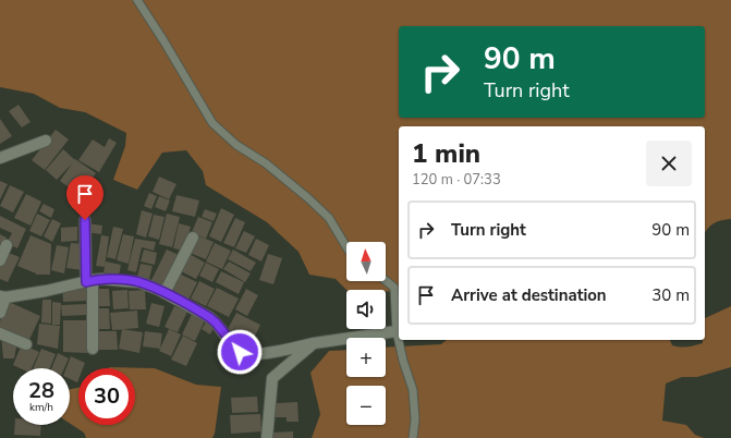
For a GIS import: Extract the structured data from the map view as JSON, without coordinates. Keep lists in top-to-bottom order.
{
  "north": "top",
  "page": {
    "turn": ["90 m", "Turn right"],
    "heading": ["1 min", "120 m · 07:33"],
    "list": [
      {
        "name": "Turn right",
        "value": "90 m"
      },
      {
        "name": "Arrive at destination",
        "value": "30 m"
      }
    ],
    "map_buttons": ["+", "−"],
    "speed": "28 km/h",
    "limit": "30"
  }
}
